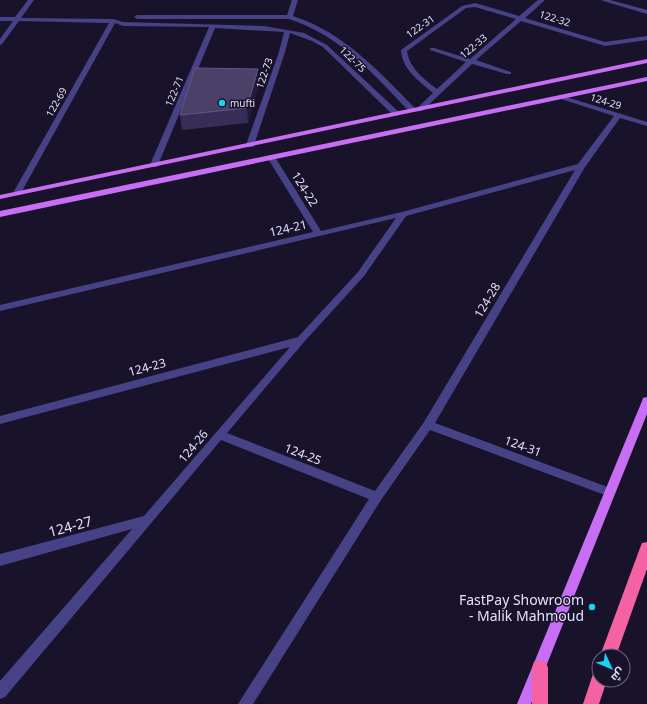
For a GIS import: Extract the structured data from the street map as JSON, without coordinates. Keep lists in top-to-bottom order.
{
  "streets": {
    "street": [
      "122-32",
      "122-31",
      "122-33",
      "122-75",
      "122-73",
      "122-71",
      "124-29",
      "122-69",
      "124-22",
      "124-21",
      "124-28",
      "124-23",
      "124-26",
      "124-31",
      "124-25",
      "124-27"
    ]
  },
  "crossings": [
    ["122-32", "122-31"],
    ["122-32", "122-33"],
    ["122-31", "122-33"],
    ["122-75", "122-73"],
    ["122-75", "122-71"],
    ["122-75", "122-69"],
    ["124-29", "124-28"],
    ["124-22", "124-21"],
    ["124-21", "124-28"],
    ["124-21", "124-26"],
    ["124-28", "124-31"],
    ["124-28", "124-25"],
    ["124-23", "124-26"],
    ["124-26", "124-25"],
    ["124-26", "124-27"]
  ],
  "places": ["mufti", "FastPay Showroom - Malik Mahmoud"],
  "north": "bottom right"
}
